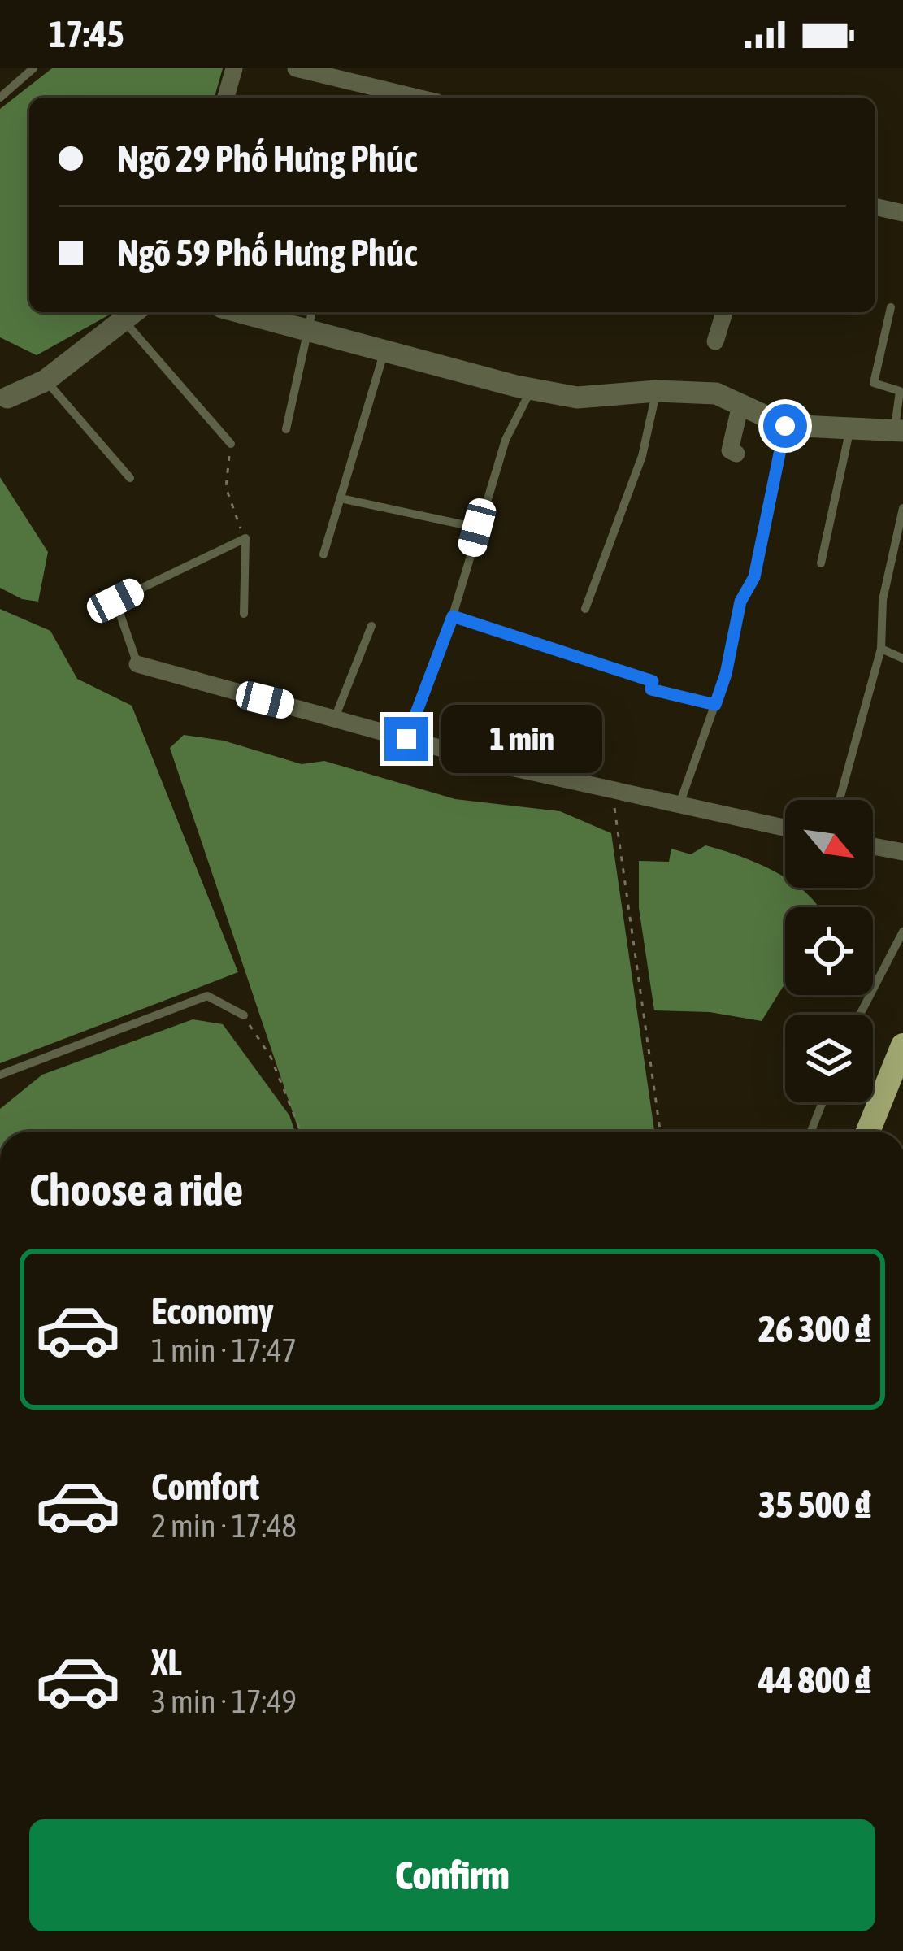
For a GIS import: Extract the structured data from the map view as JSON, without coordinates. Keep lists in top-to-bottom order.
{
  "north": "bottom right",
  "page": {
    "status": "17:45",
    "banner": ["Ngõ 29 Phố Hưng Phúc", "Ngõ 59 Phố Hưng Phúc"],
    "bubble": "1 min",
    "heading": "Choose a ride",
    "list": [
      {
        "name": "Economy",
        "note": "1 min · 17:47",
        "value": "26 300 ₫"
      },
      {
        "name": "Comfort",
        "note": "2 min · 17:48",
        "value": "35 500 ₫"
      },
      {
        "name": "XL",
        "note": "3 min · 17:49",
        "value": "44 800 ₫"
      }
    ],
    "buttons": "Confirm"
  }
}
